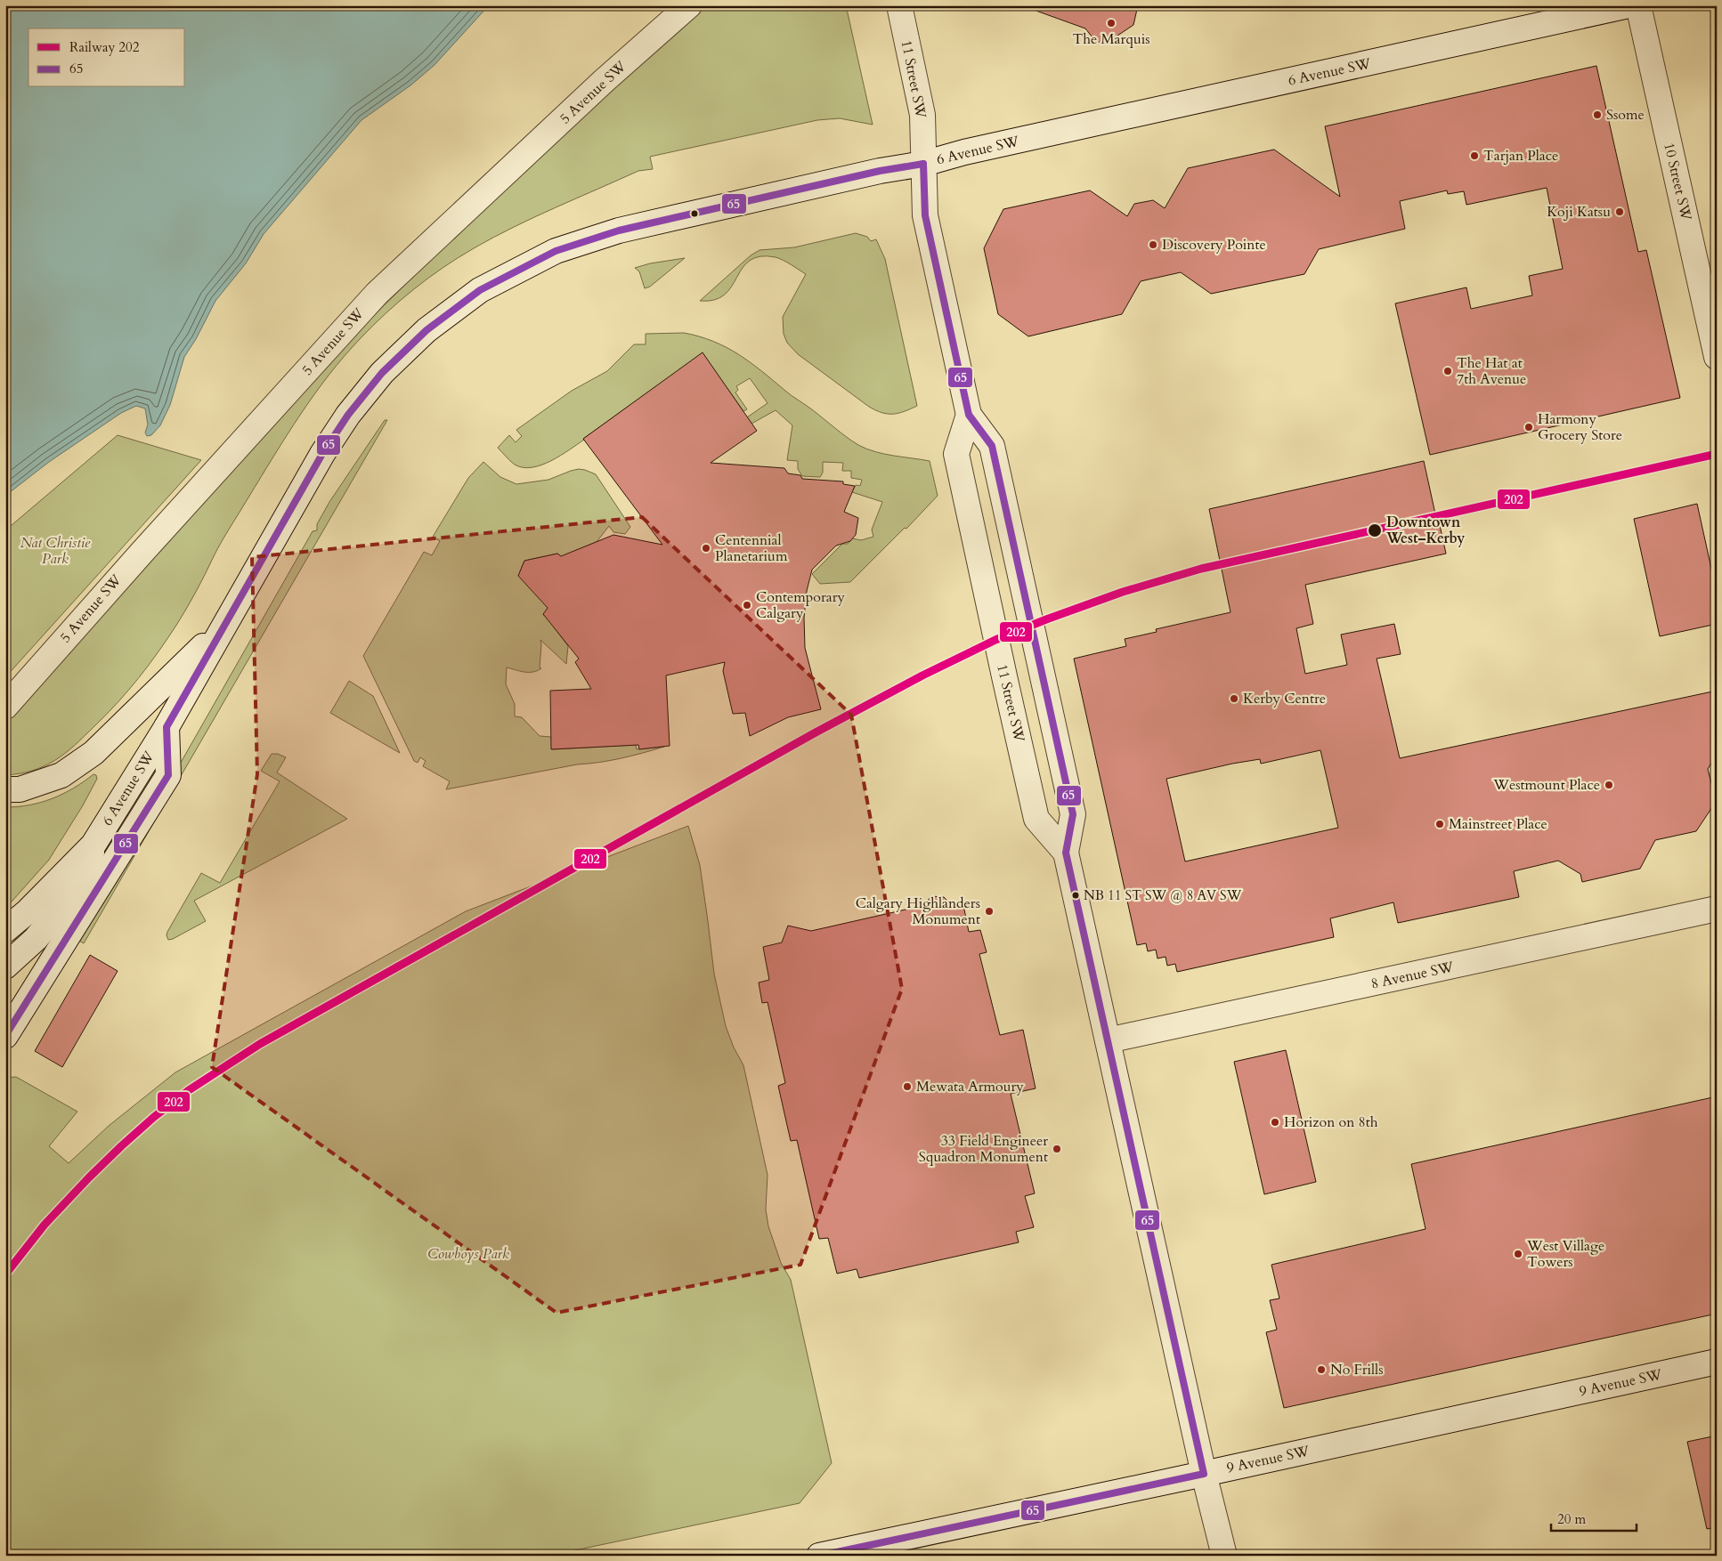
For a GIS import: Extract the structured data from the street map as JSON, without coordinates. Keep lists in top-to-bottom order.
{
  "streets": {
    "street": [
      "6 Avenue SW",
      "11 Street SW",
      "5 Avenue SW",
      "10 Street SW",
      "8 Avenue SW",
      "9 Avenue SW"
    ]
  },
  "crossings": [
    ["6 Avenue SW", "11 Street SW"],
    ["11 Street SW", "8 Avenue SW"],
    ["11 Street SW", "9 Avenue SW"]
  ],
  "parks": ["Nat Christie Park", "Cowboys Park"],
  "places": [
    "The Marquis",
    "Ssome",
    "Tarjan Place",
    "Koji Katsu",
    "Discovery Pointe",
    "The Hat at 7th Avenue",
    "Harmony Grocery Store",
    "Downtown West–Kerby",
    "Centennial Planetarium",
    "Contemporary Calgary",
    "Kerby Centre",
    "Westmount Place",
    "Mainstreet Place",
    "NB 11 ST SW @ 8 AV SW",
    "Calgary Highlanders Monument",
    "Mewata Armoury",
    "Horizon on 8th",
    "33 Field Engineer Squadron Monument",
    "West Village Towers",
    "No Frills"
  ],
  "lines": ["transit line 65", "rail line 202"],
  "legend": ["Railway 202", "65"],
  "scale_bar": "20 m"
}
